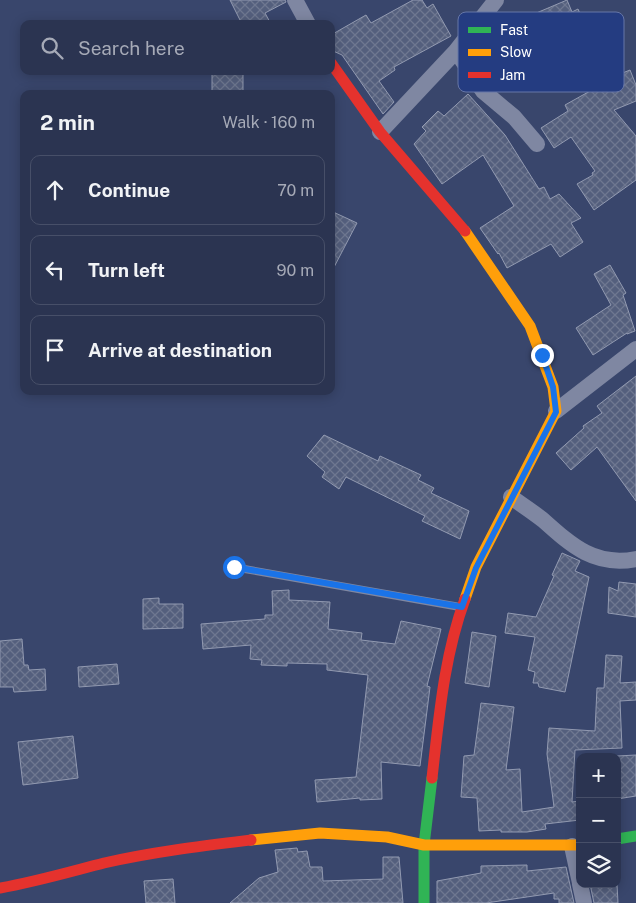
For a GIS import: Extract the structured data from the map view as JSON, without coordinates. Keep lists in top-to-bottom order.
{
  "legend": ["Fast", "Slow", "Jam"],
  "page": {
    "search": "Search here",
    "heading": ["2 min", "Walk · 160 m"],
    "list": [
      ["Continue", "70 m"],
      ["Turn left", "90 m"],
      "Arrive at destination"
    ],
    "map_buttons": ["+", "−"]
  }
}
